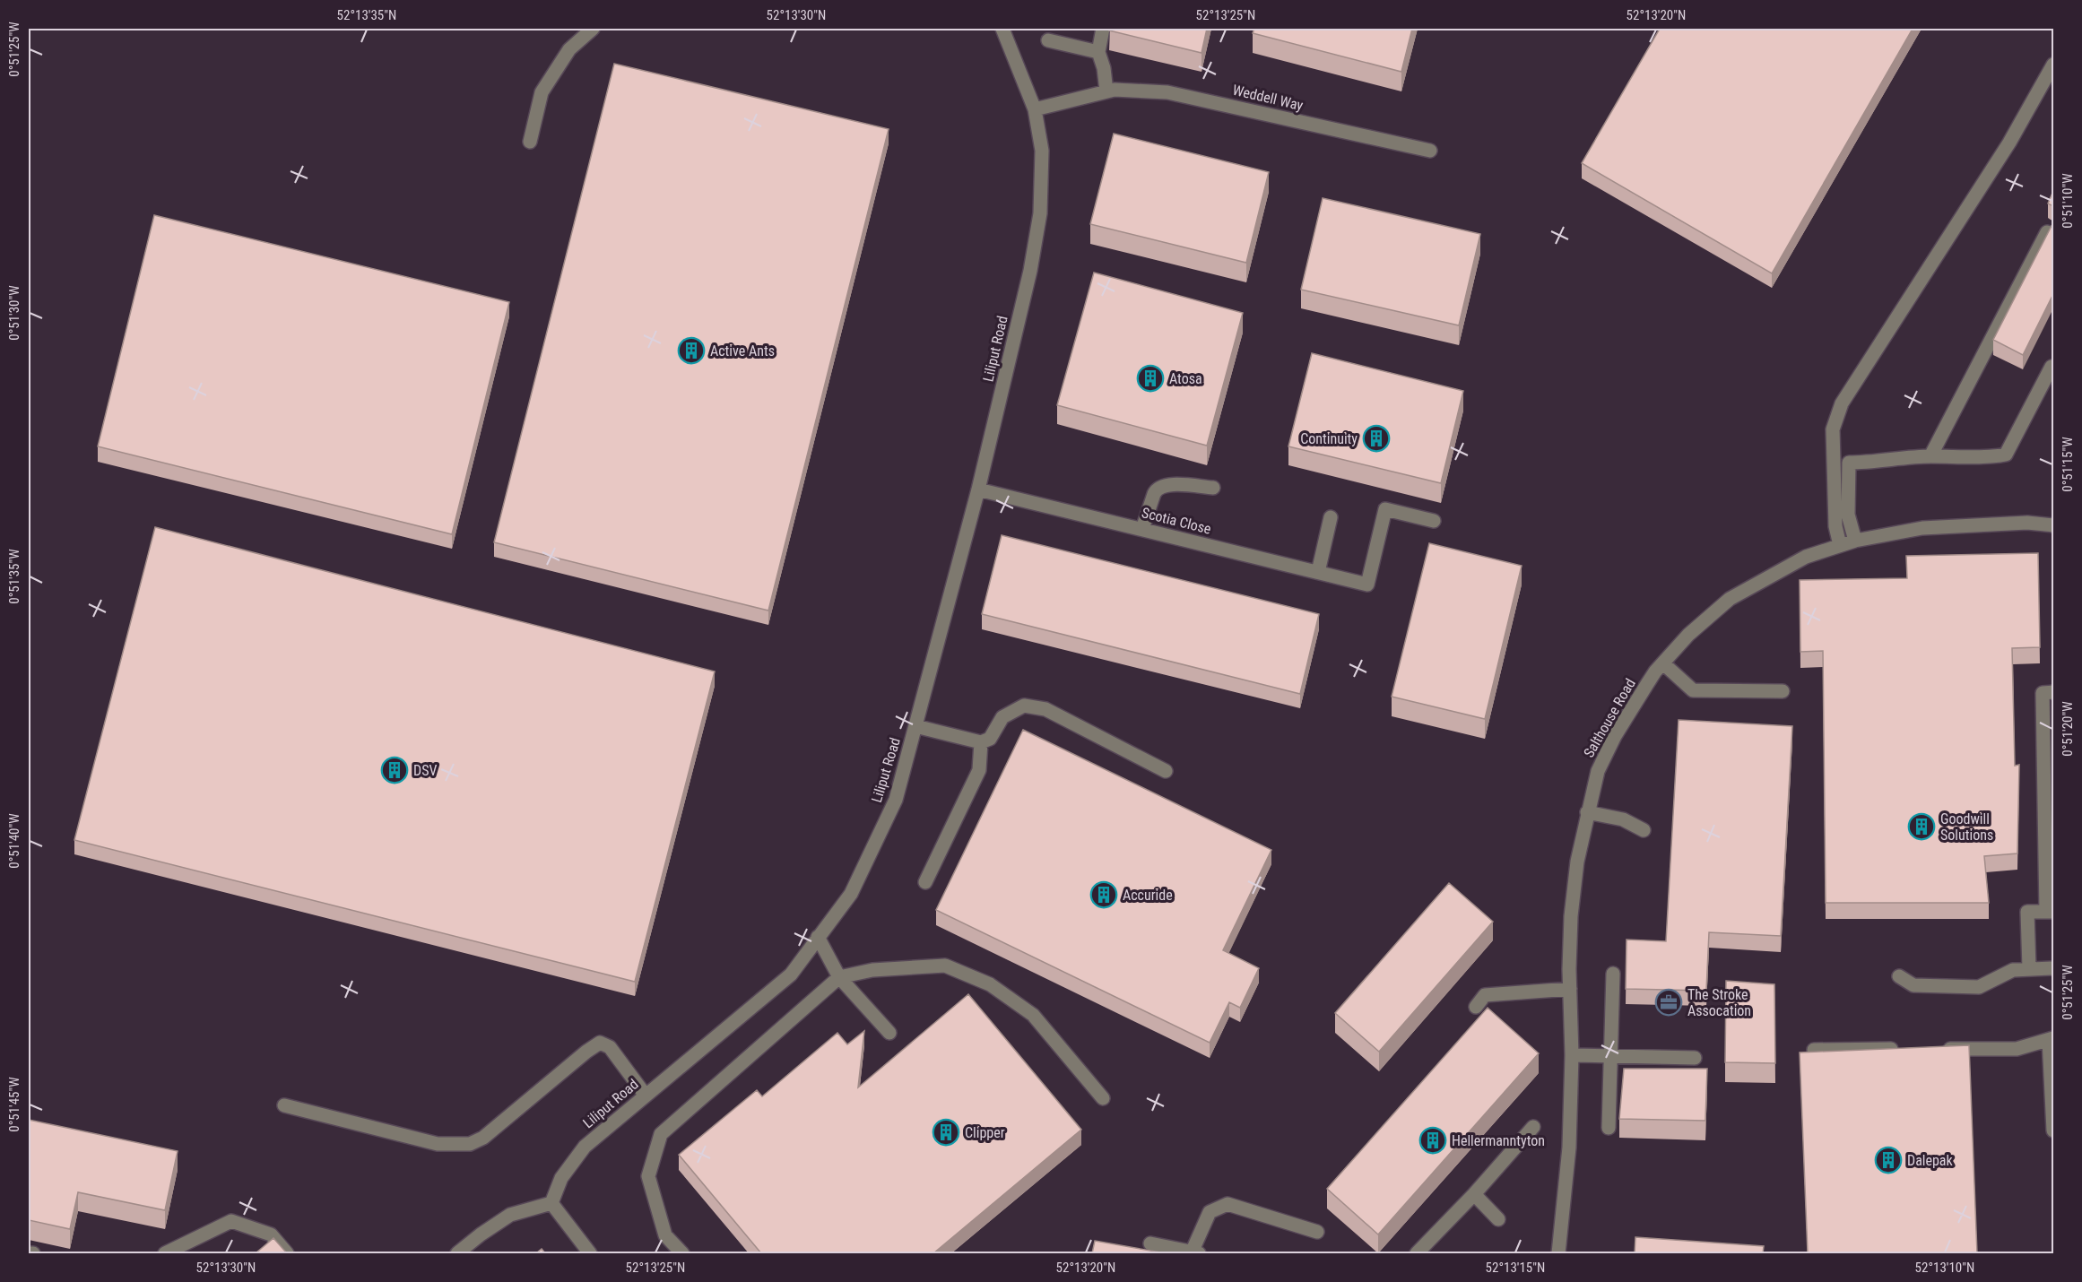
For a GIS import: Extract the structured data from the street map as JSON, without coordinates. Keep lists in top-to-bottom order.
{
  "streets": {
    "street": [
      "Weddell Way",
      "Liliput Road",
      "Scotia Close",
      "Salthouse Road"
    ]
  },
  "crossings": [
    ["Weddell Way", "Liliput Road"],
    ["Liliput Road", "Scotia Close"]
  ],
  "places": {
    "building": [
      "Active Ants",
      "Atosa",
      "Continuity",
      "DSV",
      "Goodwill Solutions",
      "Accuride",
      "Clipper",
      "Hellermanntyton",
      "Dalepak"
    ],
    "office": ["The Stroke Assocation"]
  },
  "coordinates": [
    "52°13'35\"N",
    "52°13'30\"N",
    "52°13'25\"N",
    "52°13'20\"N",
    "0°51'25\"W",
    "0°51'10\"W",
    "0°51'30\"W",
    "0°51'15\"W",
    "0°51'35\"W",
    "0°51'20\"W",
    "0°51'40\"W",
    "0°51'45\"W",
    "52°13'15\"N",
    "52°13'10\"N"
  ]
}
